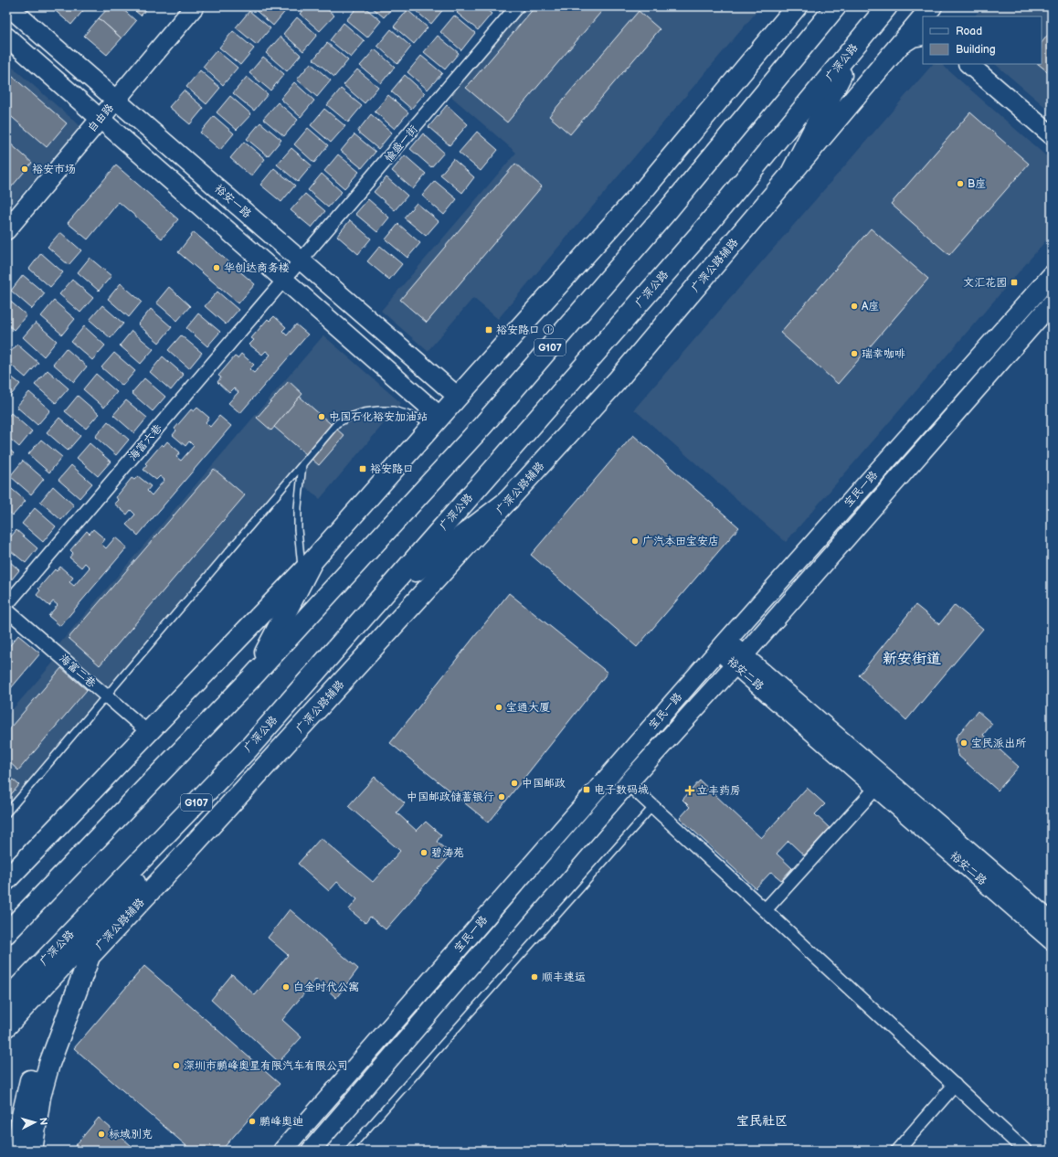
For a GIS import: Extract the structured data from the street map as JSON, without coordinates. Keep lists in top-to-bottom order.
{
  "streets": {
    "main road": [
      "广深公路",
      "自由路",
      "裕安一路",
      "广深公路辅路",
      "G107",
      "宝民一路",
      "裕安二路"
    ],
    "street": ["愉盛一街", "海富六巷", "海富二巷"]
  },
  "crossings": [
    ["自由路", "裕安一路"],
    ["愉盛一街", "裕安一路"],
    ["愉盛一街", "海富六巷"],
    ["宝民一路", "裕安二路"]
  ],
  "districts": ["新安街道", "宝民社区"],
  "places": {
    "other": [
      "裕安市场",
      "B座",
      "华创达商务楼",
      "A座",
      "瑞幸咖啡",
      "中国石化裕安加油站",
      "广汽本田宝安店",
      "宝通大厦",
      "宝民派出所",
      "中国邮政",
      "中国邮政储蓄银行",
      "碧涛苑",
      "顺丰速运",
      "白金时代公寓",
      "深圳市鹏峰奥星有限汽车有限公司",
      "鹏峰奥迪",
      "标域别克"
    ],
    "transit": [
      "文汇花园",
      "裕安路口 ①",
      "裕安路口",
      "电子数码城"
    ],
    "health": ["立丰药房"]
  },
  "legend": ["Road", "Building"],
  "north": "right"
}
